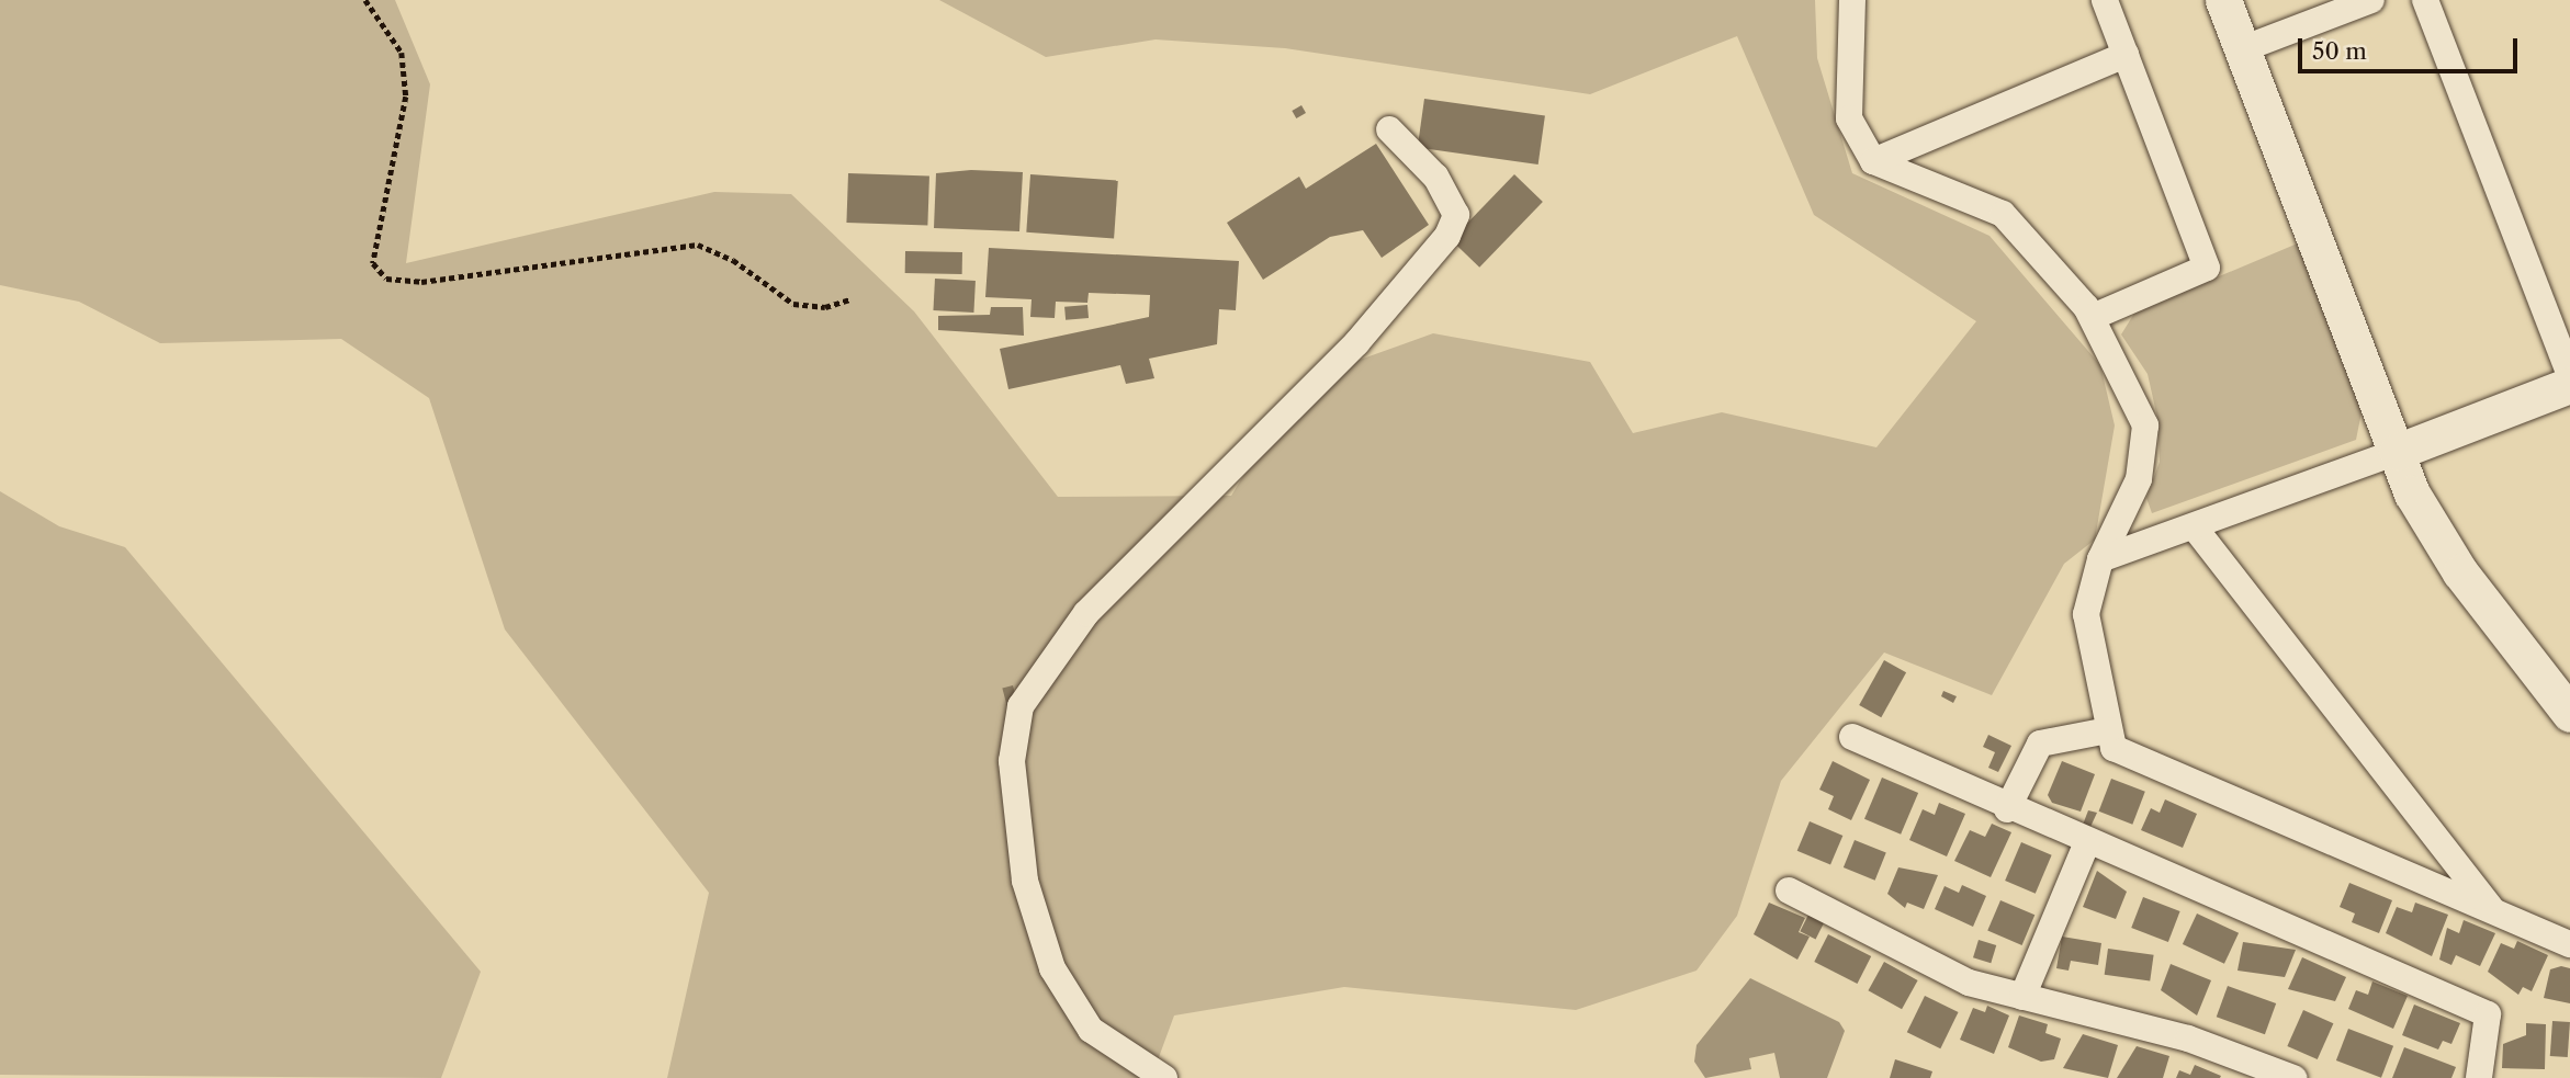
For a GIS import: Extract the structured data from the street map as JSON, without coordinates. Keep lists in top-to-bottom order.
{
  "scale_bar": "50 m"
}
